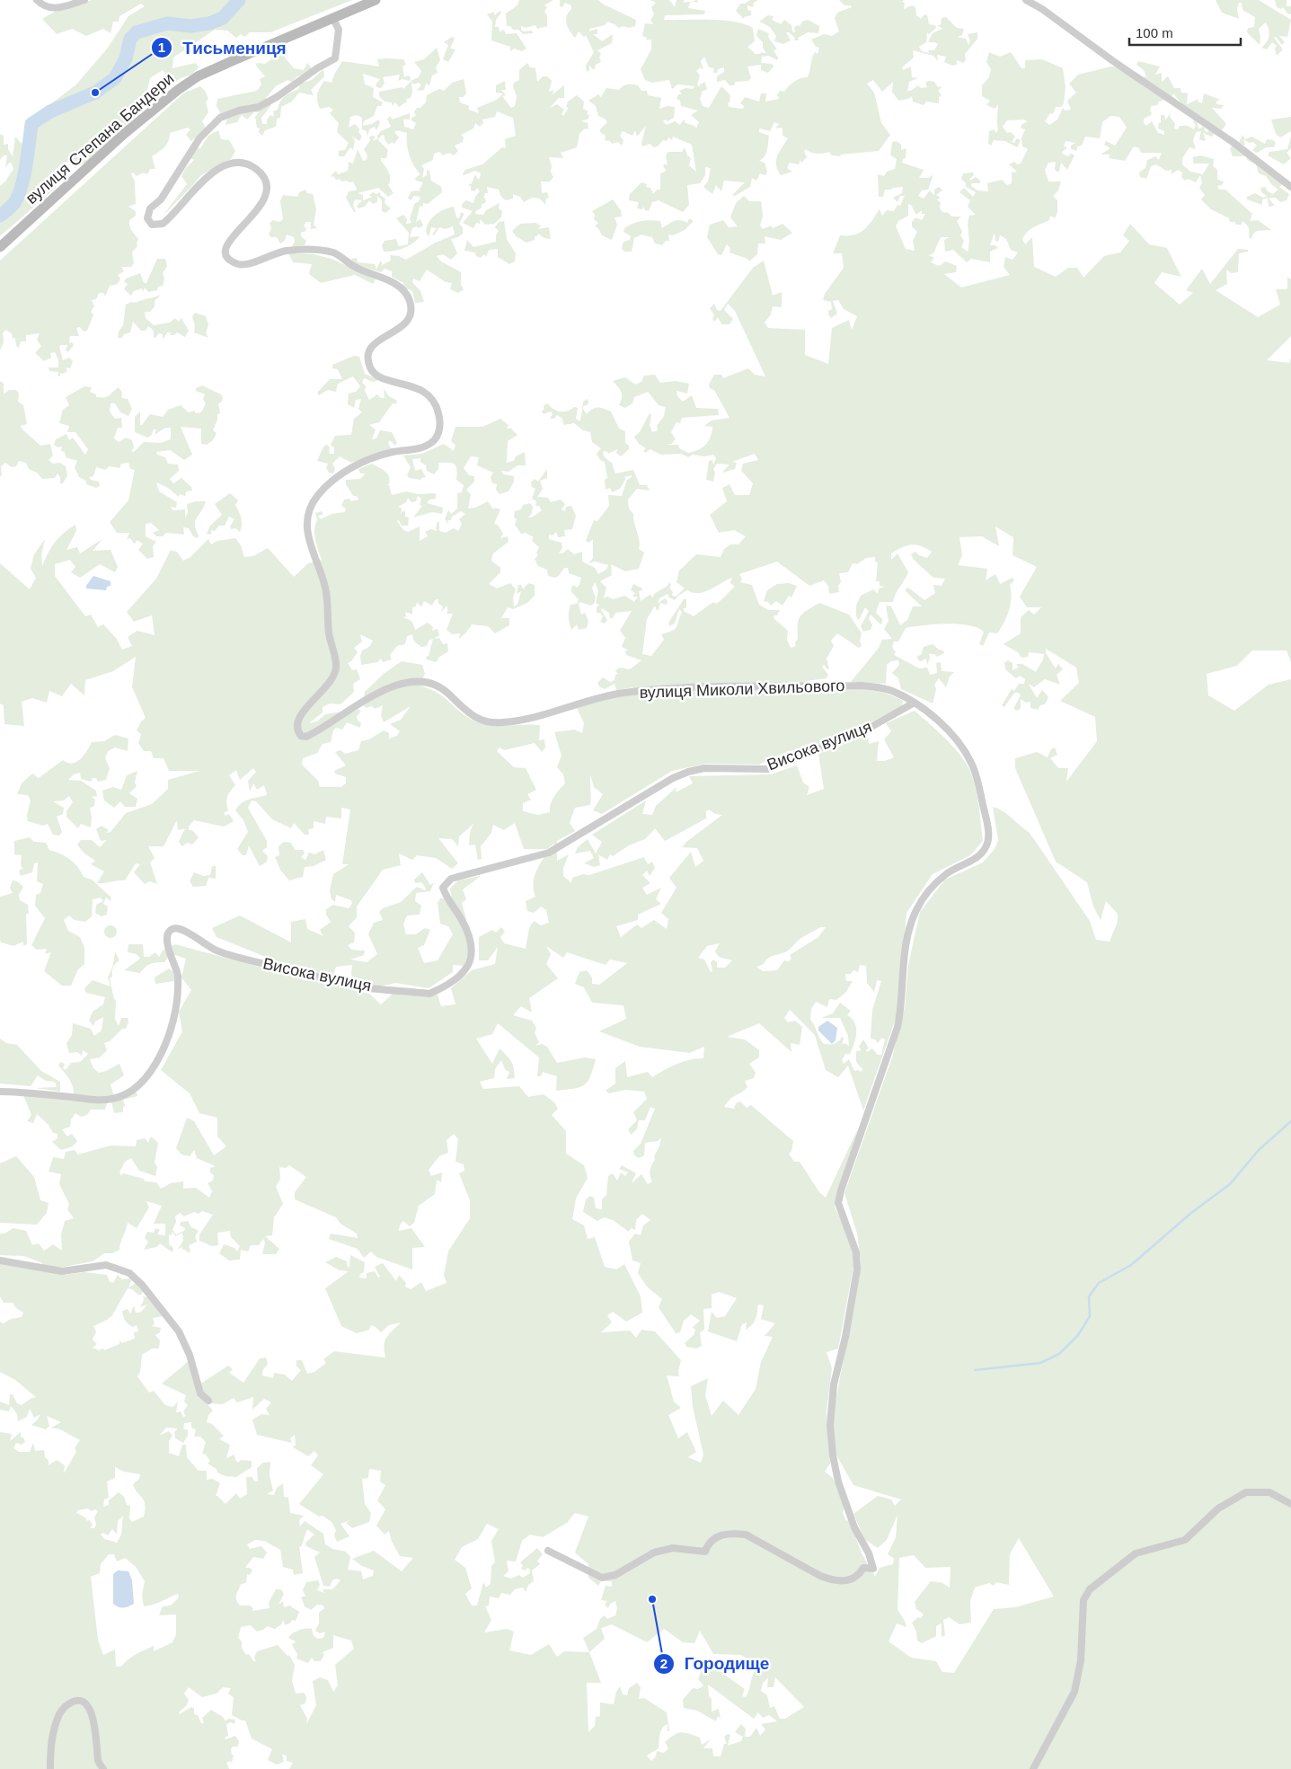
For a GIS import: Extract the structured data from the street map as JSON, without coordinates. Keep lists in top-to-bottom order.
{
  "streets": {
    "main road": ["вулиця Степана Бандери"],
    "street": ["вулиця Миколи Хвильового", "Висока вулиця"]
  },
  "crossings": [
    ["вулиця Степана Бандери", "вулиця Миколи Хвильового"],
    ["вулиця Миколи Хвильового", "Висока вулиця"]
  ],
  "places": ["Тисьмениця", "Городище"],
  "scale_bar": "100 m"
}
